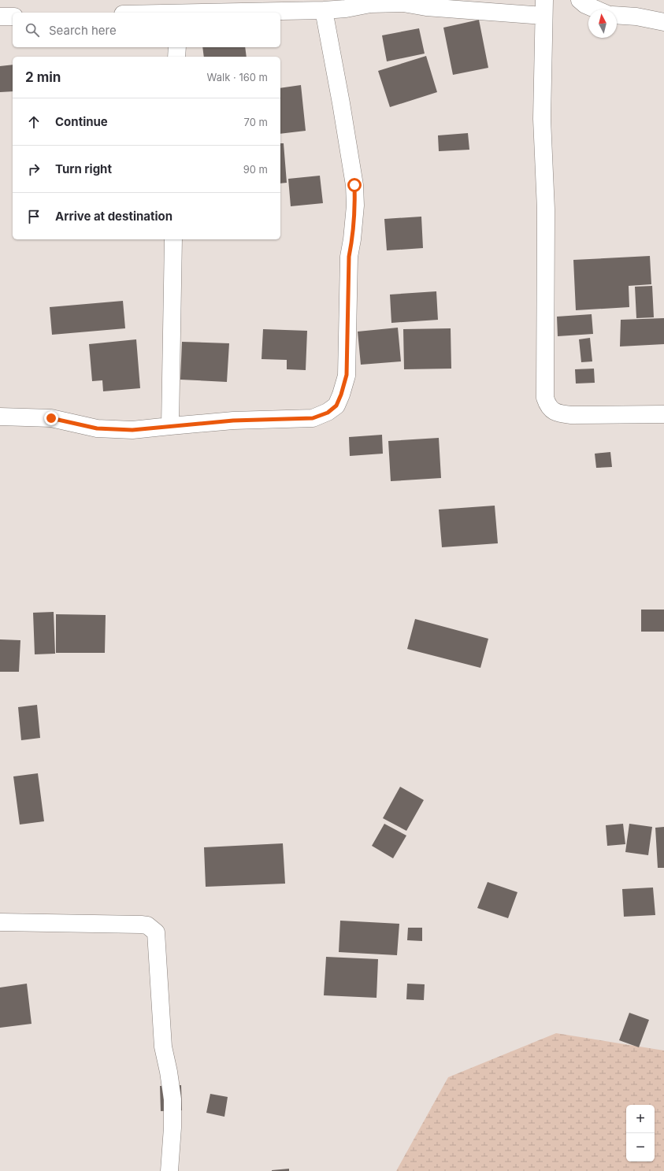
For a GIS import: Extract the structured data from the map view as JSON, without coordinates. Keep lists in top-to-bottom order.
{
  "north": "top",
  "page": {
    "search": "Search here",
    "heading": ["2 min", "Walk · 160 m"],
    "list": [
      ["Continue", "70 m"],
      ["Turn right", "90 m"],
      "Arrive at destination"
    ],
    "map_buttons": ["+", "−"]
  }
}
